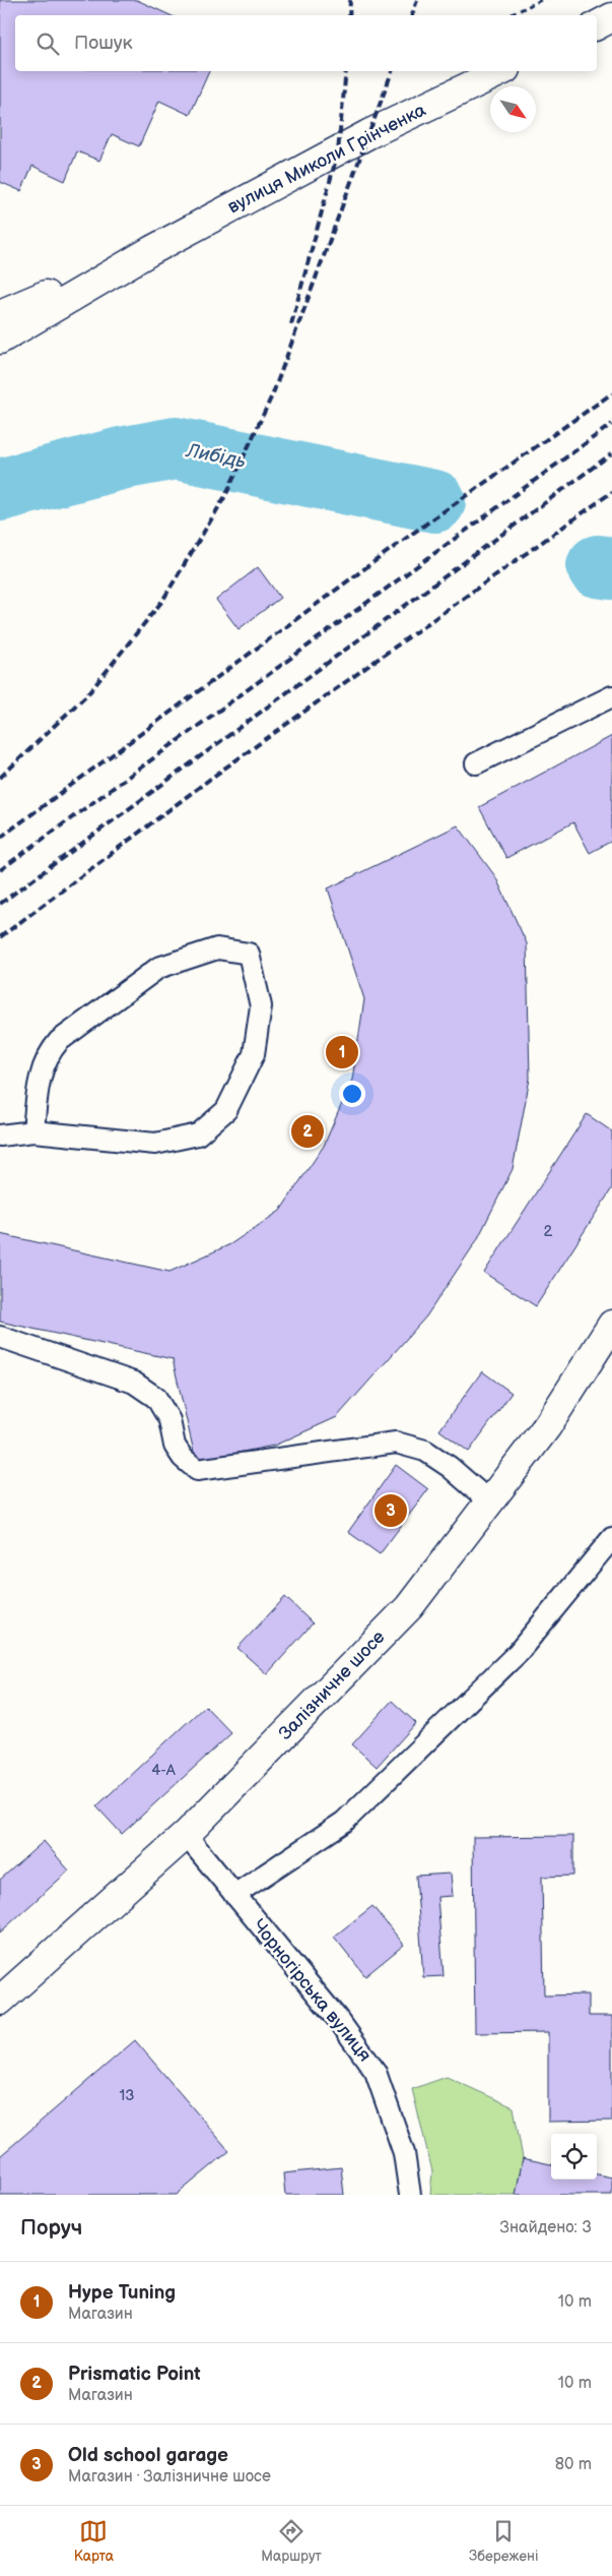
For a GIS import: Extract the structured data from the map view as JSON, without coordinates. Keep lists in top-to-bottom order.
{
  "streets": {
    "street": ["вулиця Миколи Грінченка", "Залізничне шосе"],
    "lane": ["Чорногірська вулиця"]
  },
  "crossings": [
    ["Залізничне шосе", "Чорногірська вулиця"]
  ],
  "water": ["Либідь"],
  "house_numbers": ["2", "4-А", "13"],
  "north": "bottom right",
  "page": {
    "search": "Пошук",
    "pins": ["1", "2", "3"],
    "heading": ["Поруч", "Знайдено: 3"],
    "list": [
      {
        "mark": "1",
        "name": "Hype Tuning",
        "note": "Магазин",
        "value": "10 m"
      },
      {
        "mark": "2",
        "name": "Prismatic Point",
        "note": "Магазин",
        "value": "10 m"
      },
      {
        "mark": "3",
        "name": "Old school garage",
        "note": "Магазин · Залізничне шосе",
        "value": "80 m"
      }
    ],
    "nav": ["Карта", "Маршрут", "Збережені"]
  }
}
